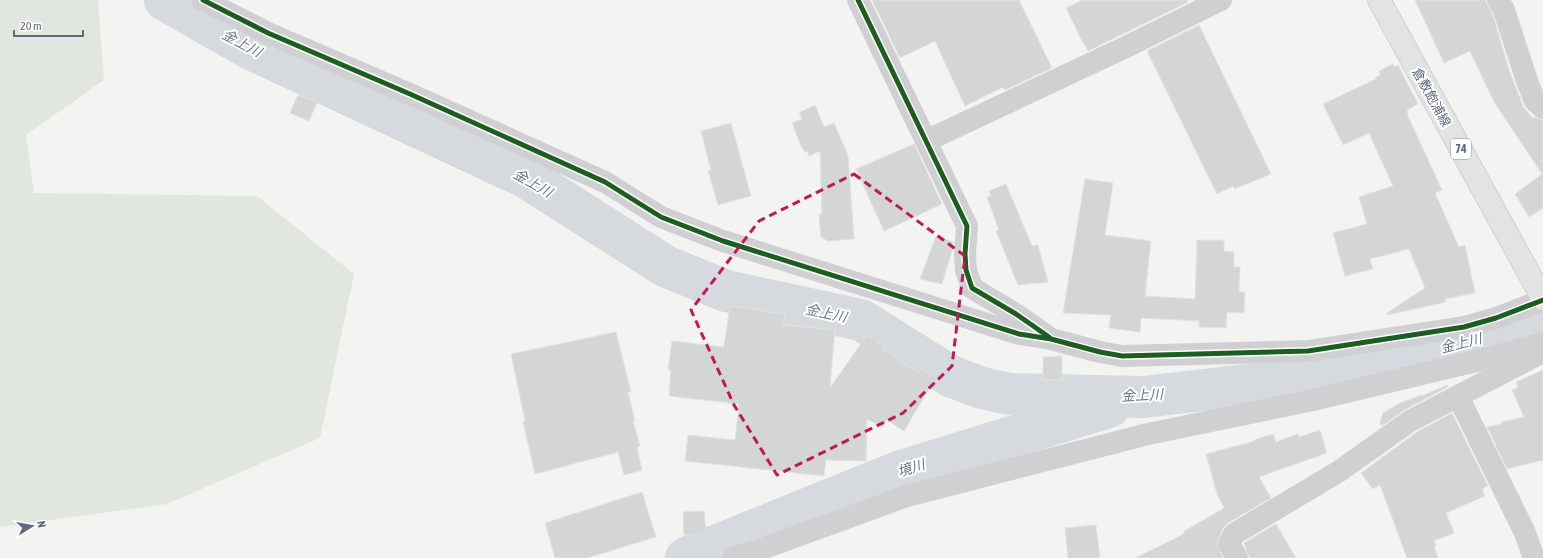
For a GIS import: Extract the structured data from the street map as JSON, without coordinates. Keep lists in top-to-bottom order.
{
  "streets": {
    "main road": ["倉敷飽浦線", "74"]
  },
  "water": ["金上川", "境川"],
  "scale_bar": "20 m",
  "north": "right"
}
